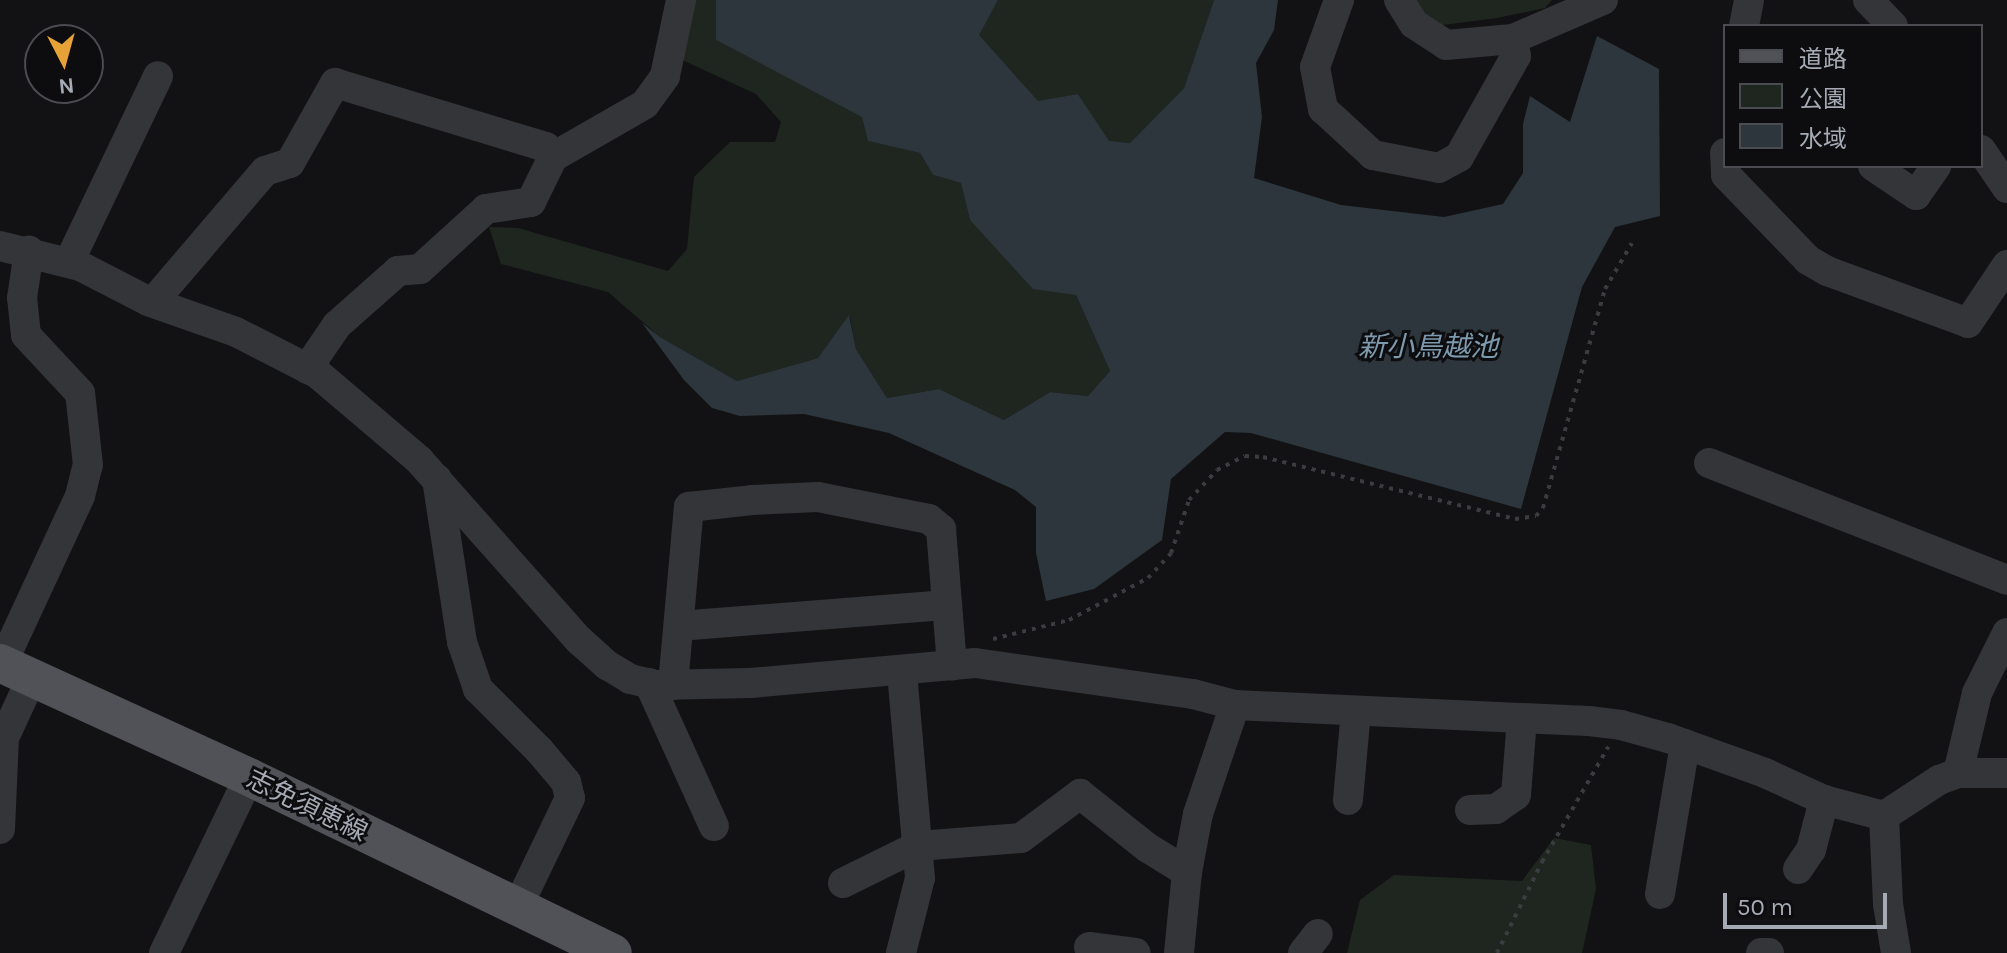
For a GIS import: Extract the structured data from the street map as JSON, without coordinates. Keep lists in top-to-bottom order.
{
  "streets": {
    "main road": ["志免須恵線"]
  },
  "water": ["新小鳥越池"],
  "legend": ["道路", "公園", "水域"],
  "scale_bar": "50 m",
  "north": "bottom"
}
